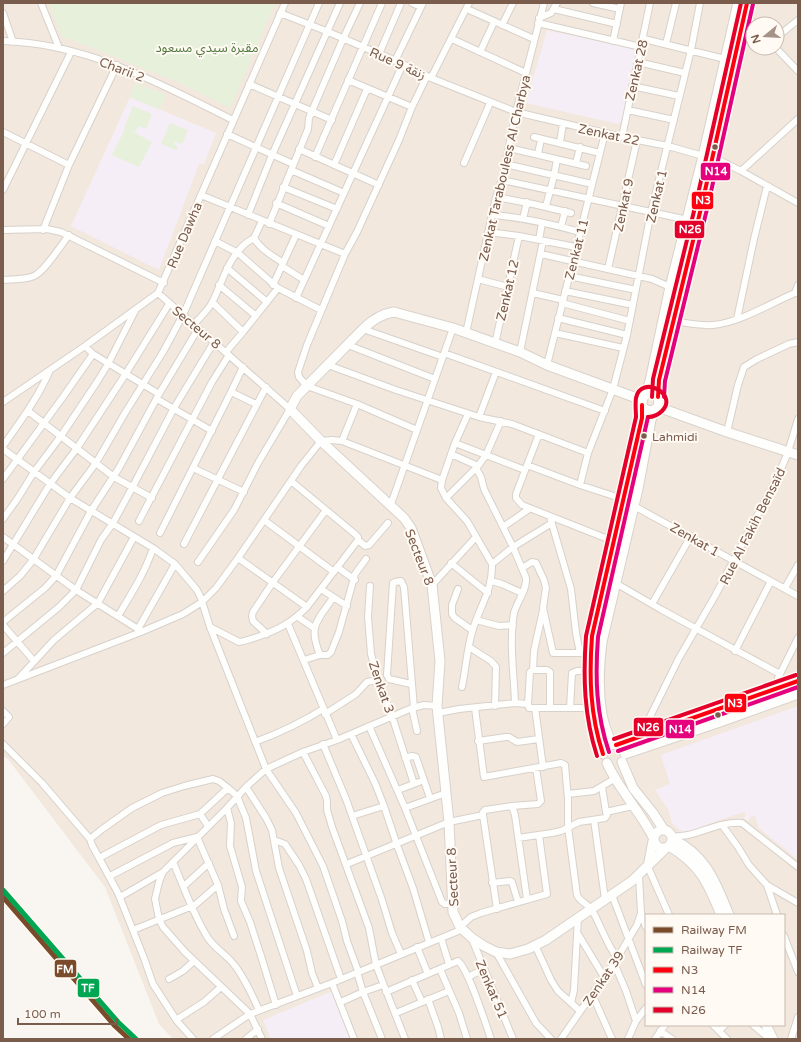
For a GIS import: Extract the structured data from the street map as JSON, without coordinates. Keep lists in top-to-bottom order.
{
  "streets": {
    "main road": ["Secteur 8"],
    "street": [
      "Rue 9 زنقة",
      "Charii 2",
      "Zenkat 28",
      "Zenkat 22",
      "Zenkat Tarabouless Al Charbya",
      "Zenkat 1",
      "Zenkat 9",
      "Rue Dawha",
      "Zenkat 11",
      "Zenkat 12",
      "Rue Al Fakih Bensaïd",
      "Zenkat 3",
      "Zenkat 39",
      "Zenkat 51"
    ]
  },
  "crossings": [
    ["Rue 9 زنقة", "Zenkat 22"],
    ["Rue 9 زنقة", "Zenkat Tarabouless Al Charbya"],
    ["Rue 9 زنقة", "Rue Dawha"],
    ["Charii 2", "Rue Dawha"],
    ["Zenkat 28", "Zenkat 22"],
    ["Zenkat 22", "Zenkat Tarabouless Al Charbya"],
    ["Zenkat 22", "Zenkat 1"],
    ["Zenkat 22", "Zenkat 9"],
    ["Zenkat 22", "Zenkat 11"],
    ["Zenkat 1", "Rue Al Fakih Bensaïd"],
    ["Rue Dawha", "Secteur 8"]
  ],
  "parks": ["مقبرة سيدي مسعود"],
  "places": ["Lahmidi"],
  "lines": [
    "transit line N3",
    "transit line N26",
    "transit line N14",
    "rail line TF",
    "rail line FM"
  ],
  "legend": [
    "Railway FM",
    "Railway TF",
    "N3",
    "N14",
    "N26"
  ],
  "scale_bar": "100 m",
  "north": "left"
}
